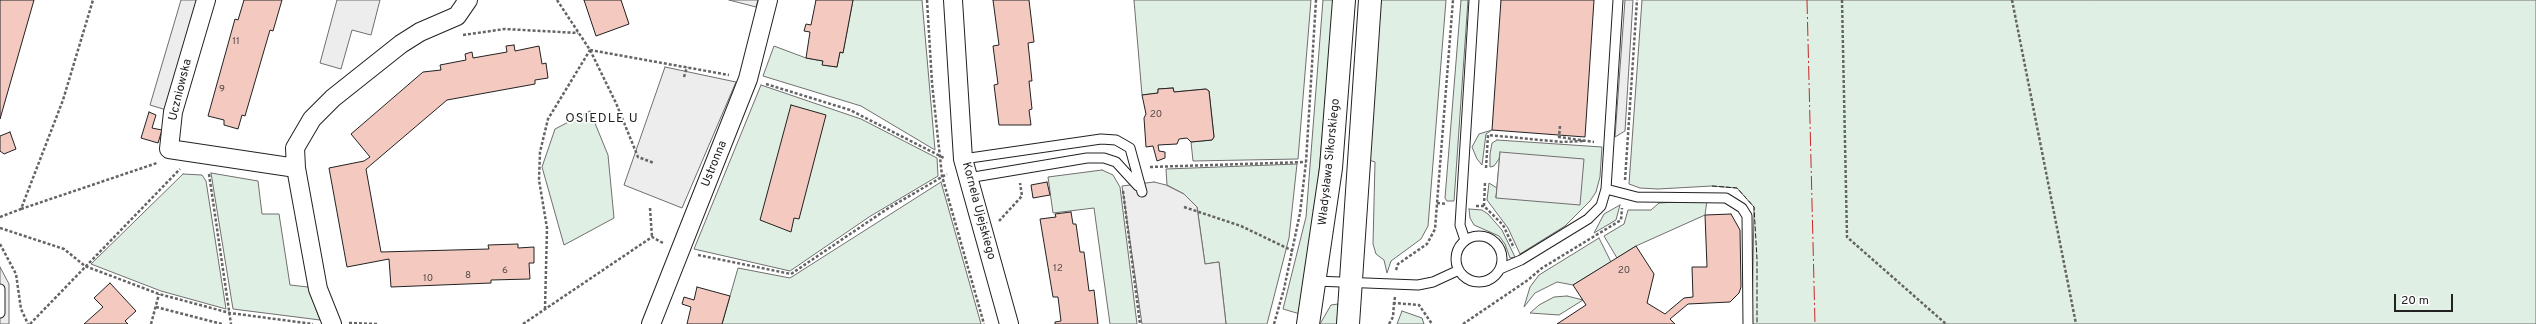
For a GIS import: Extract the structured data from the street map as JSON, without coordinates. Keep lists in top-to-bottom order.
{
  "streets": {
    "street": [
      "Uczniowska",
      "Władysława Sikorskiego",
      "Ustronna",
      "Kornela Ujejskiego"
    ]
  },
  "districts": ["OSIEDLE U"],
  "house_numbers": [
    "11",
    "9",
    "20",
    "12",
    "6",
    "20",
    "8",
    "10"
  ],
  "scale_bar": "20 m"
}
